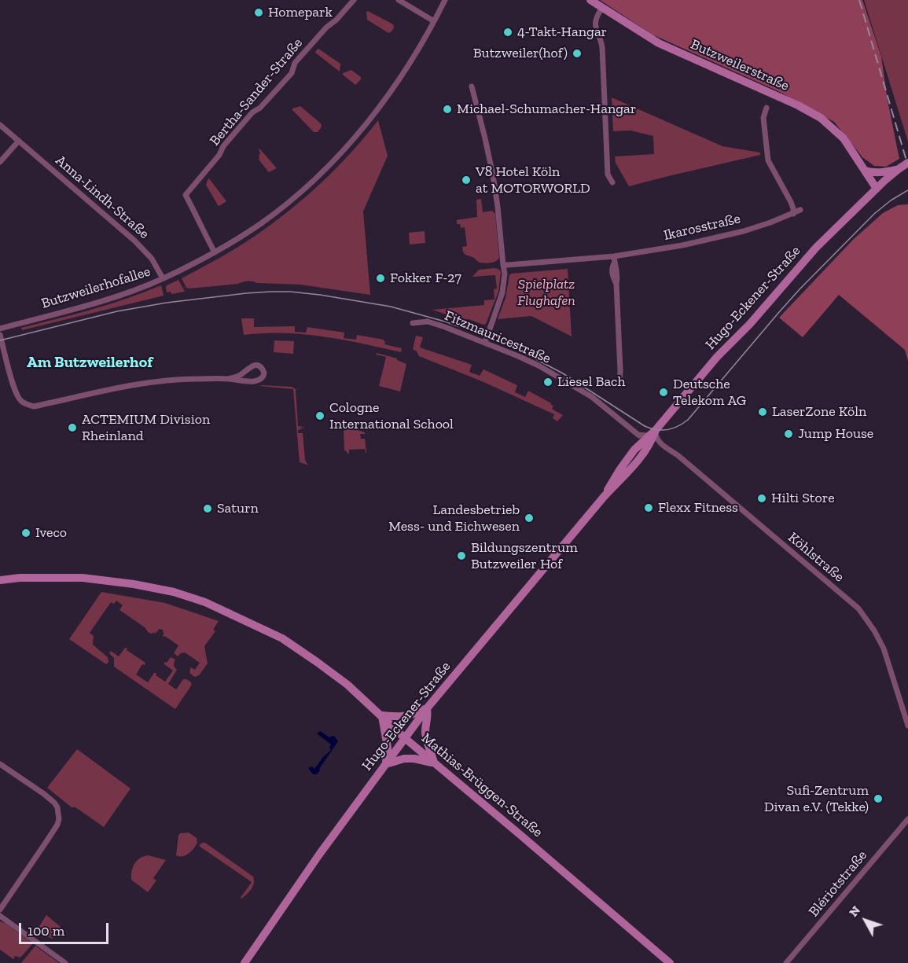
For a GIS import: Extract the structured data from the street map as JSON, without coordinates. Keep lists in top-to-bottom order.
{
  "streets": {
    "street": [
      "Butzweilerstraße",
      "Bertha-Sander-Straße",
      "Anna-Lindh-Straße",
      "Ikarosstraße",
      "Butzweilerhofallee",
      "Hugo-Eckener-Straße",
      "Fitzmauricestraße",
      "Köhlstraße",
      "Mathias-Brüggen-Straße",
      "Blériotstraße"
    ]
  },
  "crossings": [
    ["Butzweilerstraße", "Hugo-Eckener-Straße"],
    ["Bertha-Sander-Straße", "Butzweilerhofallee"],
    ["Anna-Lindh-Straße", "Butzweilerhofallee"],
    ["Hugo-Eckener-Straße", "Fitzmauricestraße"],
    ["Hugo-Eckener-Straße", "Köhlstraße"],
    ["Hugo-Eckener-Straße", "Mathias-Brüggen-Straße"],
    ["Fitzmauricestraße", "Köhlstraße"]
  ],
  "districts": ["Am Butzweilerhof"],
  "parks": ["Spielplatz Flughafen"],
  "places": [
    "Homepark",
    "4-Takt-Hangar",
    "Butzweiler(hof)",
    "Michael-Schumacher-Hangar",
    "V8 Hotel Köln at MOTORWORLD",
    "Fokker F-27",
    "Liesel Bach",
    "Deutsche Telekom AG",
    "LaserZone Köln",
    "Cologne International School",
    "ACTEMIUM Division Rheinland",
    "Jump House",
    "Hilti Store",
    "Flexx Fitness",
    "Saturn",
    "Landesbetrieb Mess- und Eichwesen",
    "Iveco",
    "Bildungszentrum Butzweiler Hof",
    "Sufi-Zentrum Divan e.V. (Tekke)"
  ],
  "scale_bar": "100 m",
  "north": "top left"
}
